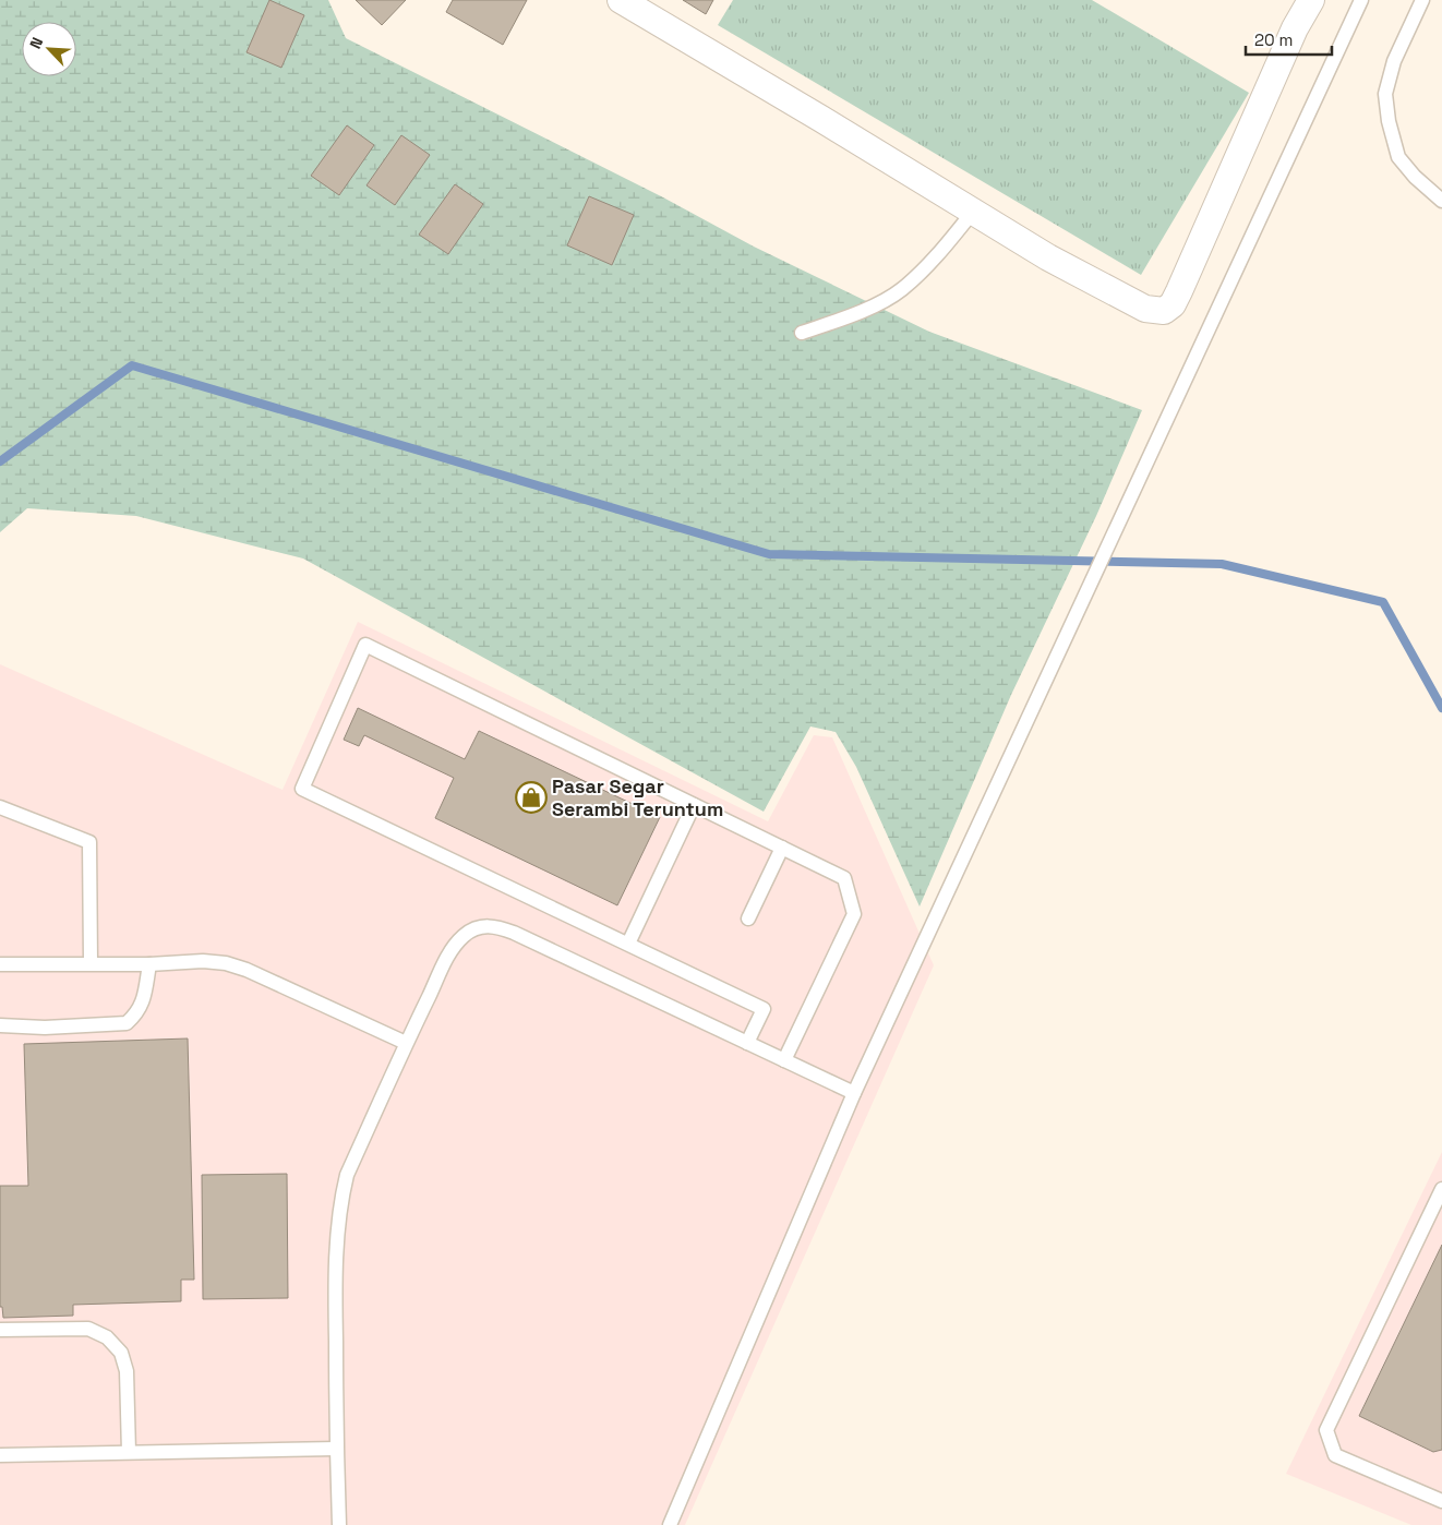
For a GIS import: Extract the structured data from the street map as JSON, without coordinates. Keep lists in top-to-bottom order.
{
  "places": {
    "shop": ["Pasar Segar Serambi Teruntum"]
  },
  "scale_bar": "20 m",
  "north": "top left"
}
